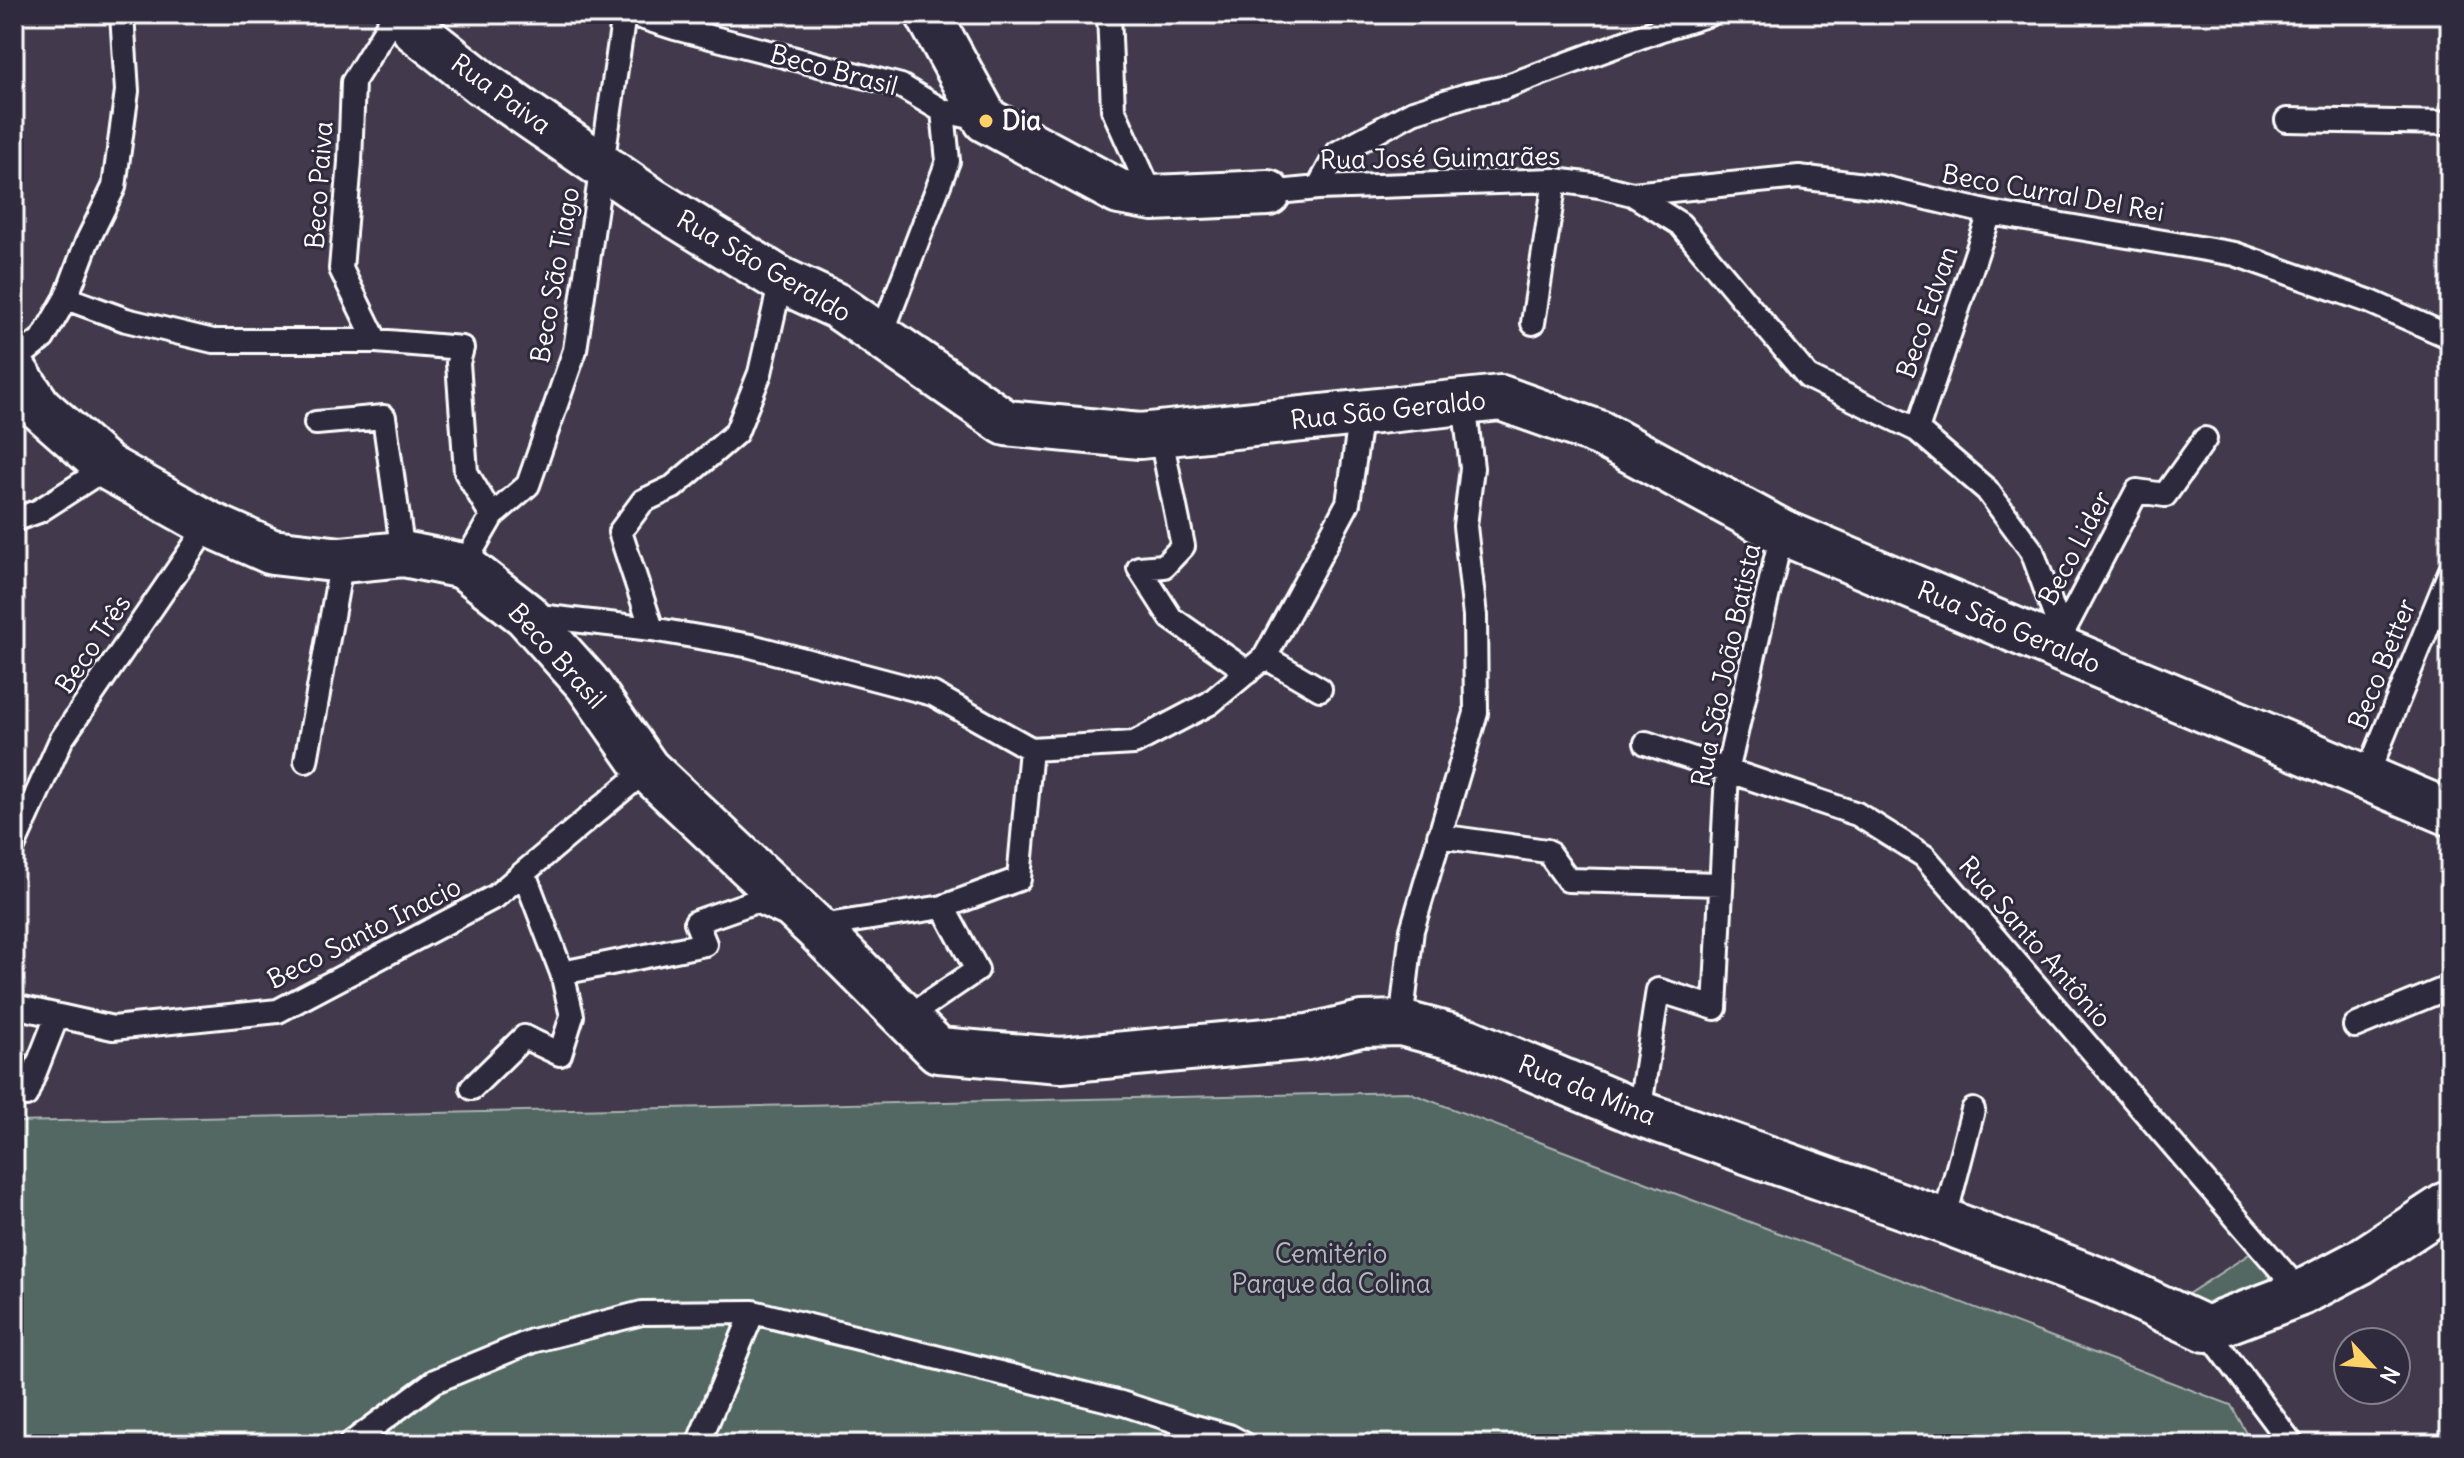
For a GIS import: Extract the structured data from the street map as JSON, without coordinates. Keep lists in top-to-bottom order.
{
  "streets": {
    "street": [
      "Beco Brasil",
      "Rua Paiva",
      "Rua São Geraldo",
      "Rua da Mina"
    ],
    "lane": [
      "Rua José Guimarães",
      "Beco Paiva",
      "Beco Curral Del Rei",
      "Beco São Tiago",
      "Beco Edvan",
      "Beco Lider",
      "Beco Três",
      "Beco Better",
      "Rua São João Batista",
      "Beco Santo Inacio",
      "Rua Santo Antônio"
    ]
  },
  "crossings": [
    ["Beco Brasil", "Beco São Tiago"],
    ["Beco Brasil", "Beco Três"],
    ["Beco Brasil", "Beco Santo Inacio"],
    ["Beco Brasil", "Rua da Mina"],
    ["Rua Paiva", "Rua São Geraldo"],
    ["Rua Paiva", "Beco São Tiago"],
    ["Rua José Guimarães", "Beco Curral Del Rei"],
    ["Rua José Guimarães", "Rua São Geraldo"],
    ["Rua José Guimarães", "Beco Edvan"],
    ["Rua José Guimarães", "Beco Lider"],
    ["Beco Curral Del Rei", "Beco Edvan"],
    ["Rua São Geraldo", "Beco São Tiago"],
    ["Rua São Geraldo", "Beco Lider"],
    ["Rua São Geraldo", "Beco Better"],
    ["Rua São Geraldo", "Rua São João Batista"],
    ["Rua São João Batista", "Rua Santo Antônio"],
    ["Rua São João Batista", "Rua da Mina"]
  ],
  "parks": ["Cemitério Parque da Colina"],
  "places": ["Dia"],
  "north": "bottom right"
}
